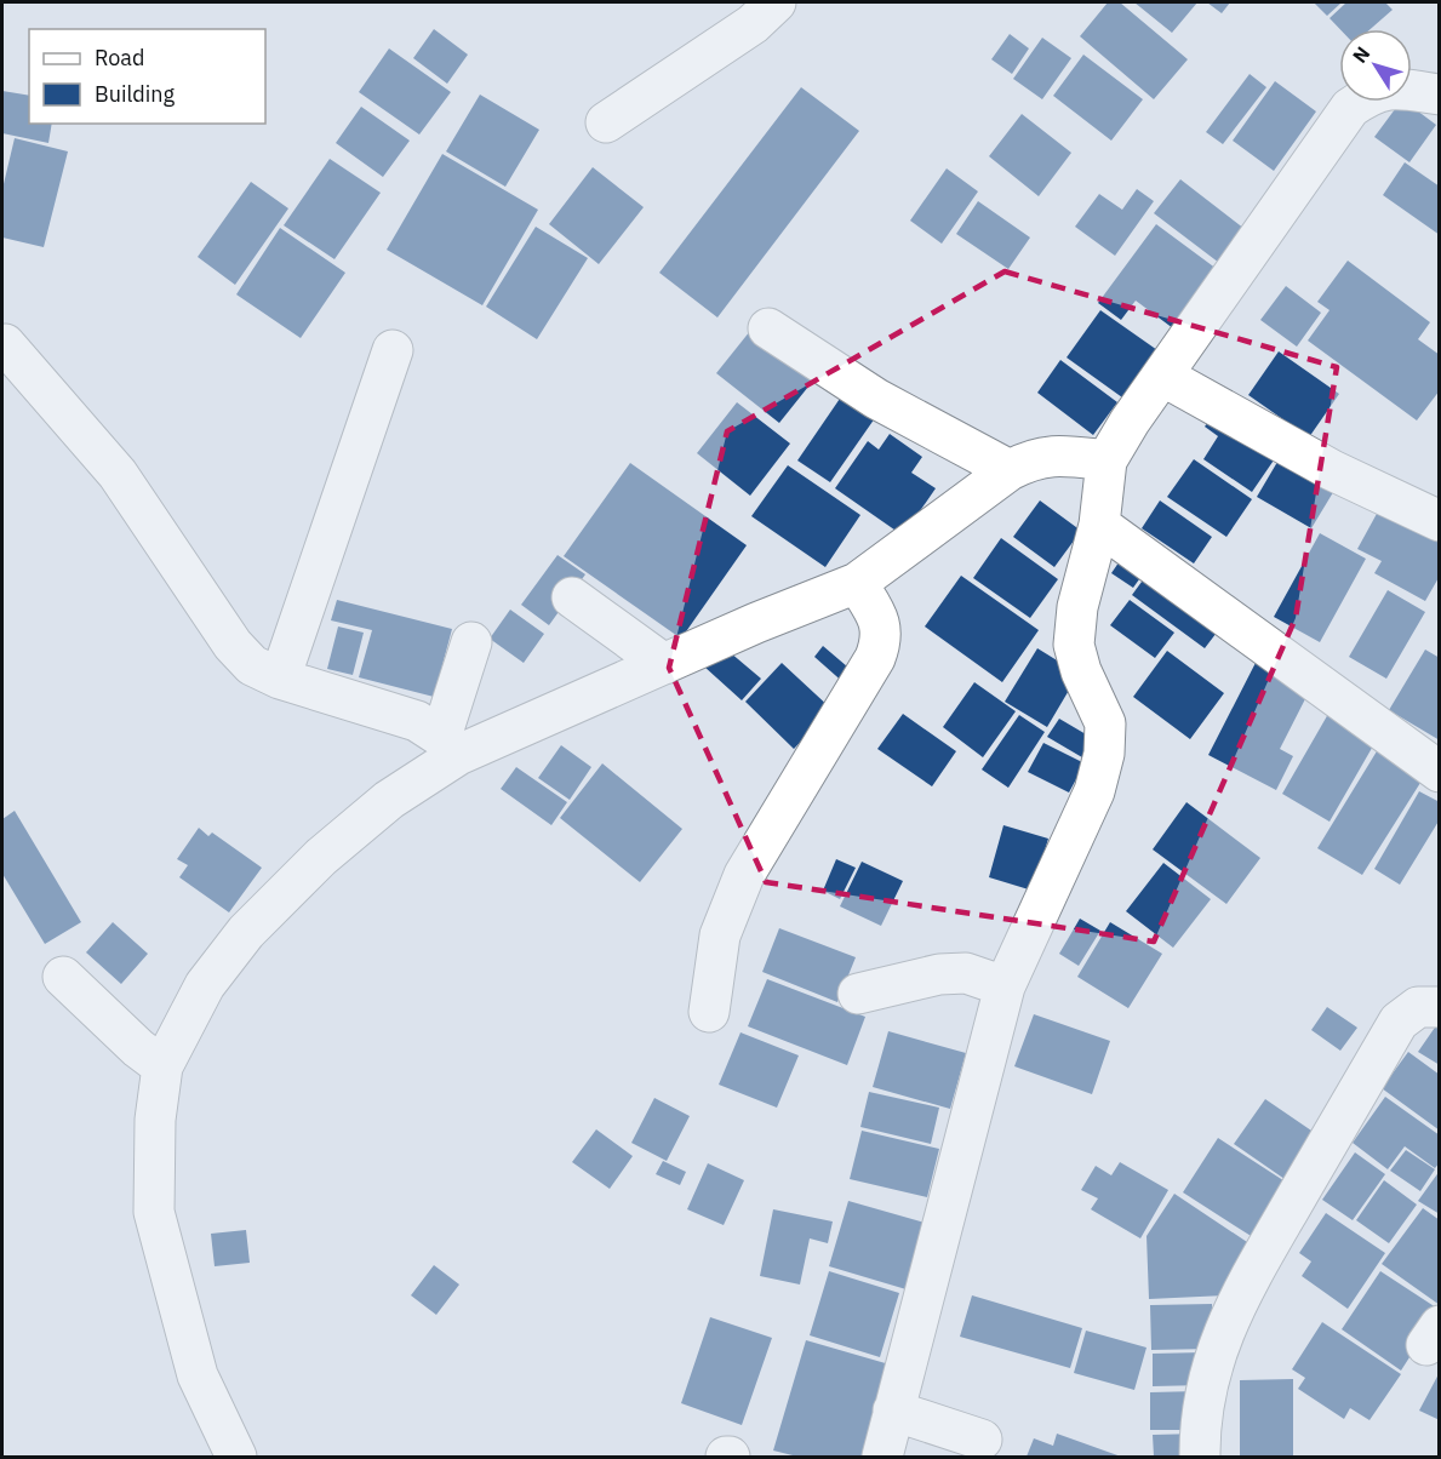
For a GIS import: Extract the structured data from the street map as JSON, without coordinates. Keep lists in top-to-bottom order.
{
  "legend": ["Road", "Building"],
  "north": "top left"
}
